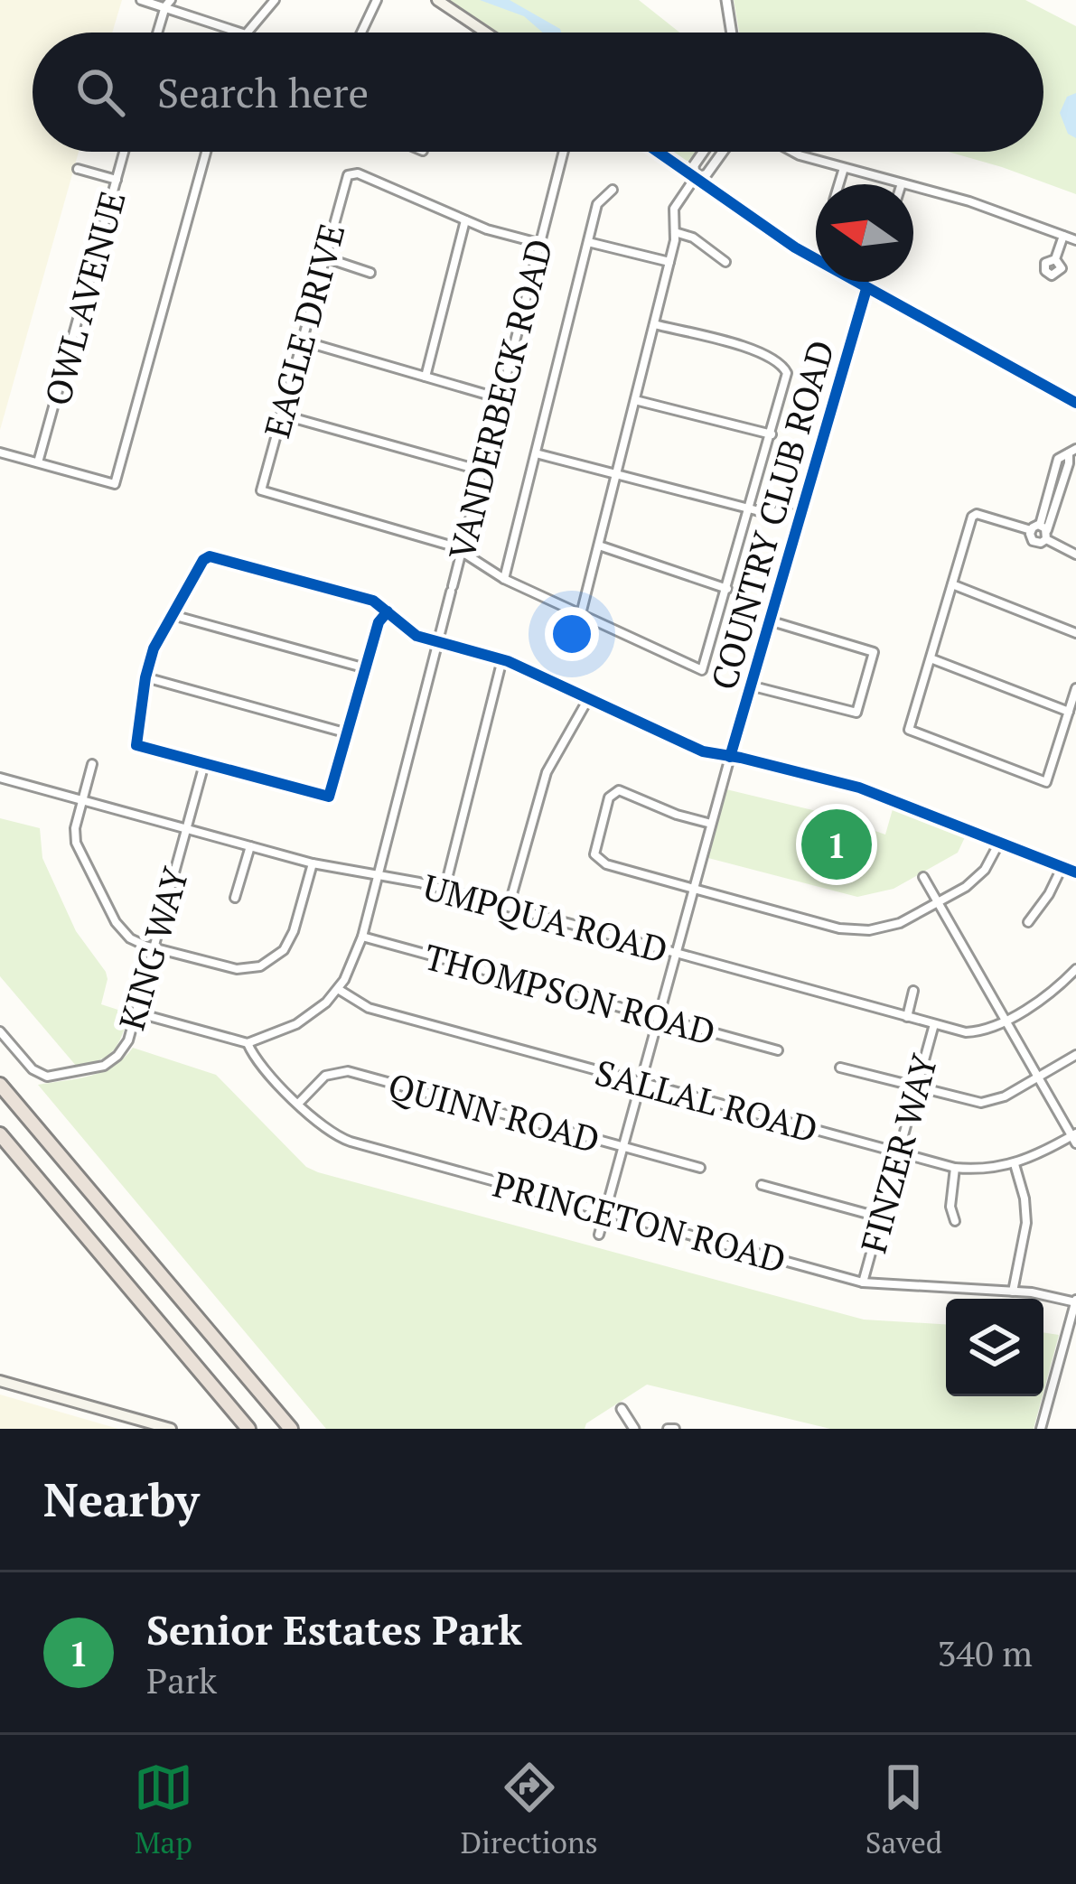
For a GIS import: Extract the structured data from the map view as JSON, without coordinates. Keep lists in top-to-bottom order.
{
  "streets": {
    "street": [
      "OWL AVENUE",
      "EAGLE DRIVE",
      "VANDERBECK ROAD",
      "COUNTRY CLUB ROAD",
      "UMPQUA ROAD",
      "KING WAY",
      "THOMPSON ROAD",
      "SALLAL ROAD",
      "QUINN ROAD",
      "FINZER WAY",
      "PRINCETON ROAD"
    ]
  },
  "crossings": [
    ["EAGLE DRIVE", "VANDERBECK ROAD"],
    ["VANDERBECK ROAD", "UMPQUA ROAD"],
    ["VANDERBECK ROAD", "THOMPSON ROAD"],
    ["VANDERBECK ROAD", "SALLAL ROAD"],
    ["COUNTRY CLUB ROAD", "UMPQUA ROAD"],
    ["COUNTRY CLUB ROAD", "THOMPSON ROAD"],
    ["COUNTRY CLUB ROAD", "SALLAL ROAD"],
    ["COUNTRY CLUB ROAD", "QUINN ROAD"],
    ["COUNTRY CLUB ROAD", "PRINCETON ROAD"],
    ["UMPQUA ROAD", "KING WAY"],
    ["UMPQUA ROAD", "FINZER WAY"],
    ["SALLAL ROAD", "FINZER WAY"],
    ["QUINN ROAD", "PRINCETON ROAD"],
    ["FINZER WAY", "PRINCETON ROAD"]
  ],
  "north": "left",
  "page": {
    "search": "Search here",
    "pins": "1",
    "heading": "Nearby",
    "list": [
      {
        "mark": "1",
        "name": "Senior Estates Park",
        "note": "Park",
        "value": "340 m"
      }
    ],
    "nav": ["Map", "Directions", "Saved"]
  }
}
